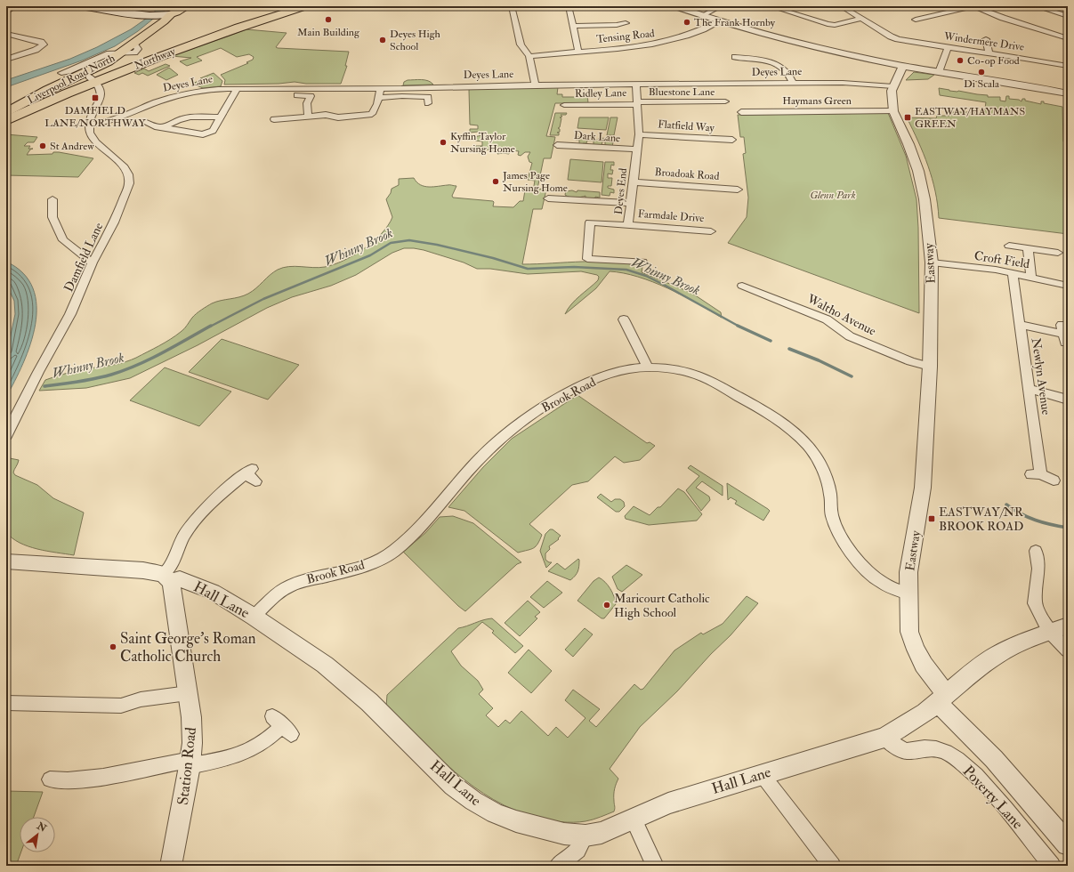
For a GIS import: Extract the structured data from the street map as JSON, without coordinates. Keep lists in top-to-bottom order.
{
  "streets": {
    "highway": ["Northway"],
    "main road": ["Liverpool Road North"],
    "street": [
      "Tensing Road",
      "Windermere Drive",
      "Deyes Lane",
      "Bluestone Lane",
      "Ridley Lane",
      "Haymans Green",
      "Flatfield Way",
      "Dark Lane",
      "Broadoak Road",
      "Deyes End",
      "Farmdale Drive",
      "Damfield Lane",
      "Croft Field",
      "Eastway",
      "Waltho Avenue",
      "Newlyn Avenue",
      "Brook Road",
      "Hall Lane",
      "Station Road",
      "Poverty Lane"
    ]
  },
  "crossings": [
    ["Northway", "Liverpool Road North"],
    ["Deyes Lane", "Deyes End"],
    ["Deyes Lane", "Damfield Lane"],
    ["Deyes Lane", "Eastway"],
    ["Bluestone Lane", "Ridley Lane"],
    ["Bluestone Lane", "Deyes End"],
    ["Ridley Lane", "Deyes End"],
    ["Haymans Green", "Eastway"],
    ["Flatfield Way", "Deyes End"],
    ["Dark Lane", "Deyes End"],
    ["Broadoak Road", "Deyes End"],
    ["Deyes End", "Farmdale Drive"],
    ["Croft Field", "Eastway"],
    ["Croft Field", "Newlyn Avenue"],
    ["Eastway", "Waltho Avenue"],
    ["Eastway", "Brook Road"],
    ["Eastway", "Hall Lane"],
    ["Eastway", "Poverty Lane"],
    ["Brook Road", "Hall Lane"],
    ["Hall Lane", "Station Road"],
    ["Hall Lane", "Poverty Lane"]
  ],
  "water": ["Whinny Brook"],
  "parks": ["Glenn Park"],
  "places": {
    "other": [
      "Main Building",
      "The Frank Hornby",
      "Deyes High School",
      "Co-op Food",
      "Di Scala",
      "Kyffin Taylor Nursing Home",
      "St Andrew",
      "James Page Nursing Home",
      "Maricourt Catholic High School",
      "Saint George's Roman Catholic Church"
    ],
    "transit": ["DAMFIELD LANE/NORTHWAY", "EASTWAY/HAYMANS GREEN", "EASTWAY/NR BROOK ROAD"]
  },
  "north": "top right"
}
